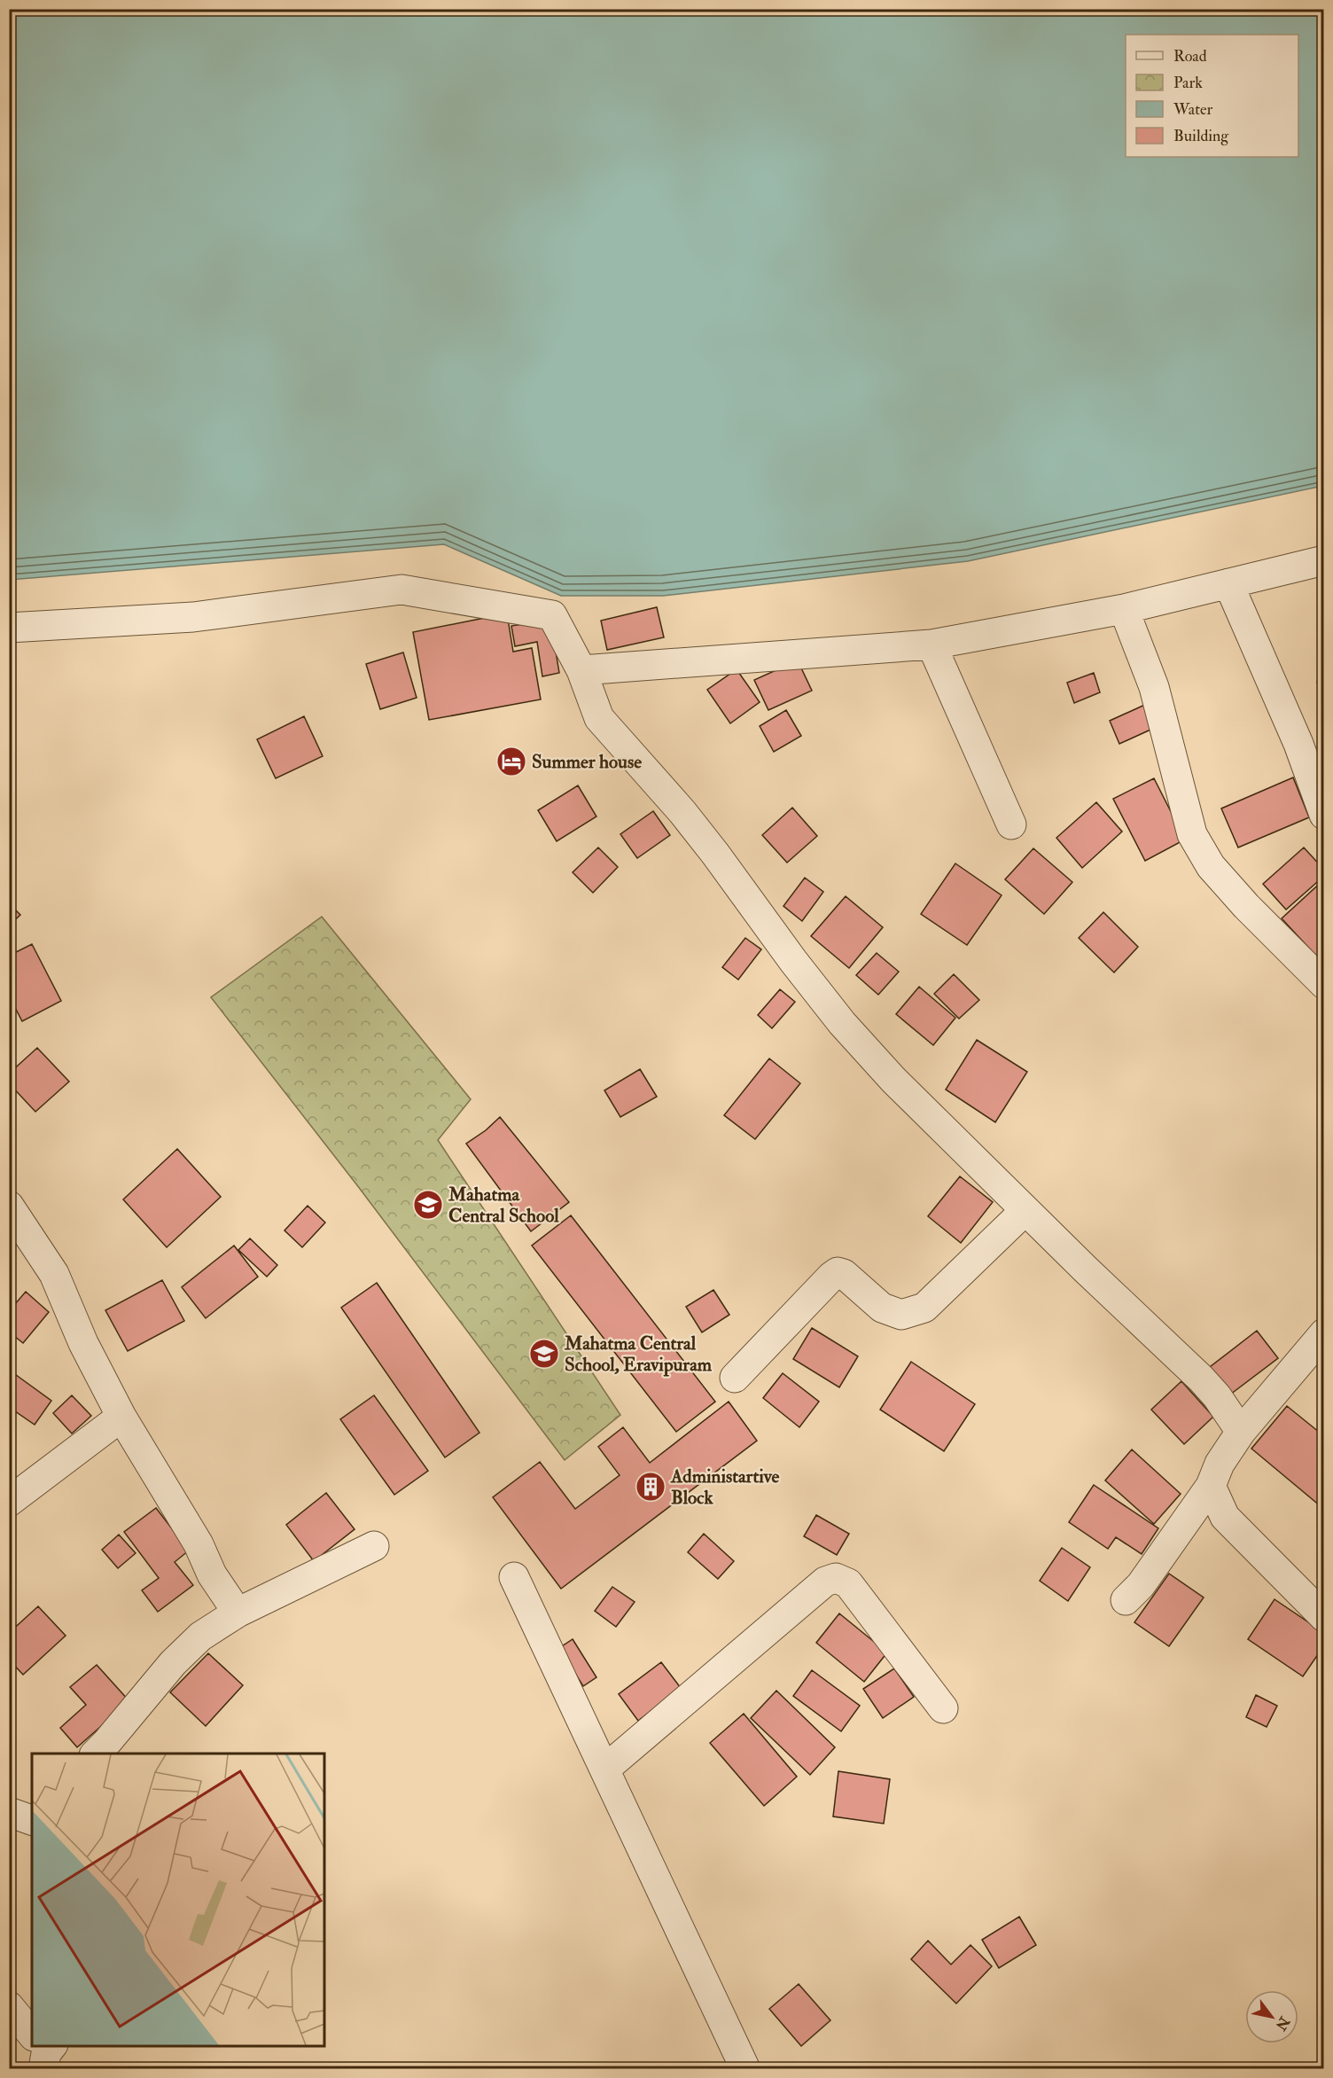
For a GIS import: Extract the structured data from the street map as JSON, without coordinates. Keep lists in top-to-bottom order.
{
  "places": {
    "hotel": ["Summer house"],
    "school or university": ["Mahatma Central School", "Mahatma Central School, Eravipuram"],
    "building": ["Administartive Block"]
  },
  "legend": [
    "Road",
    "Park",
    "Water",
    "Building"
  ],
  "north": "bottom right"
}
